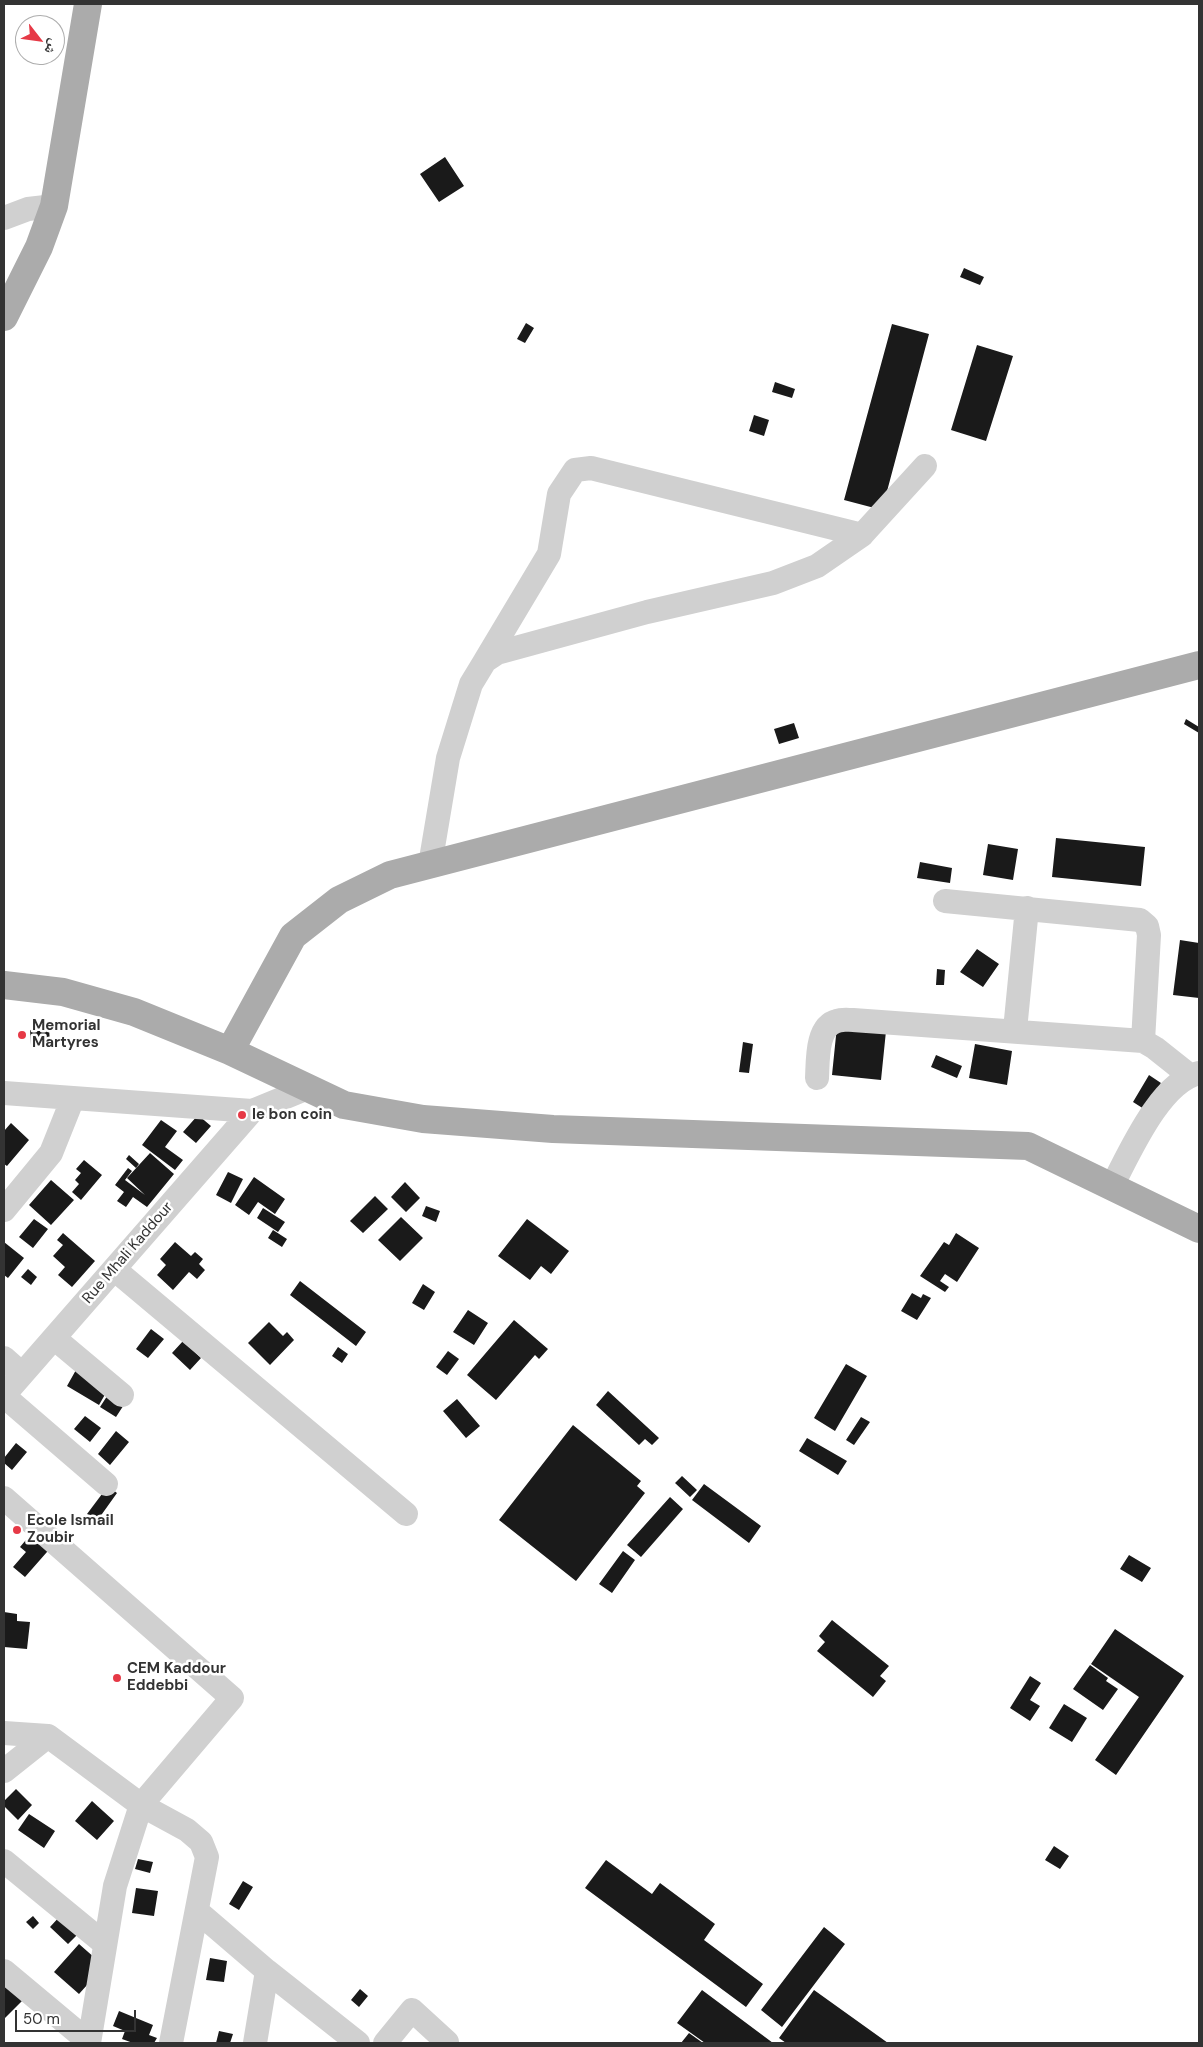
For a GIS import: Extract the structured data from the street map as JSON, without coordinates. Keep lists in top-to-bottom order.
{
  "streets": {
    "street": ["Rue Mhali Kaddour"]
  },
  "places": [
    "Memorial Martyres",
    "le bon coin",
    "Ecole Ismail Zoubir",
    "CEM Kaddour Eddebbi"
  ],
  "scale_bar": "50 m",
  "north": "bottom right"
}
